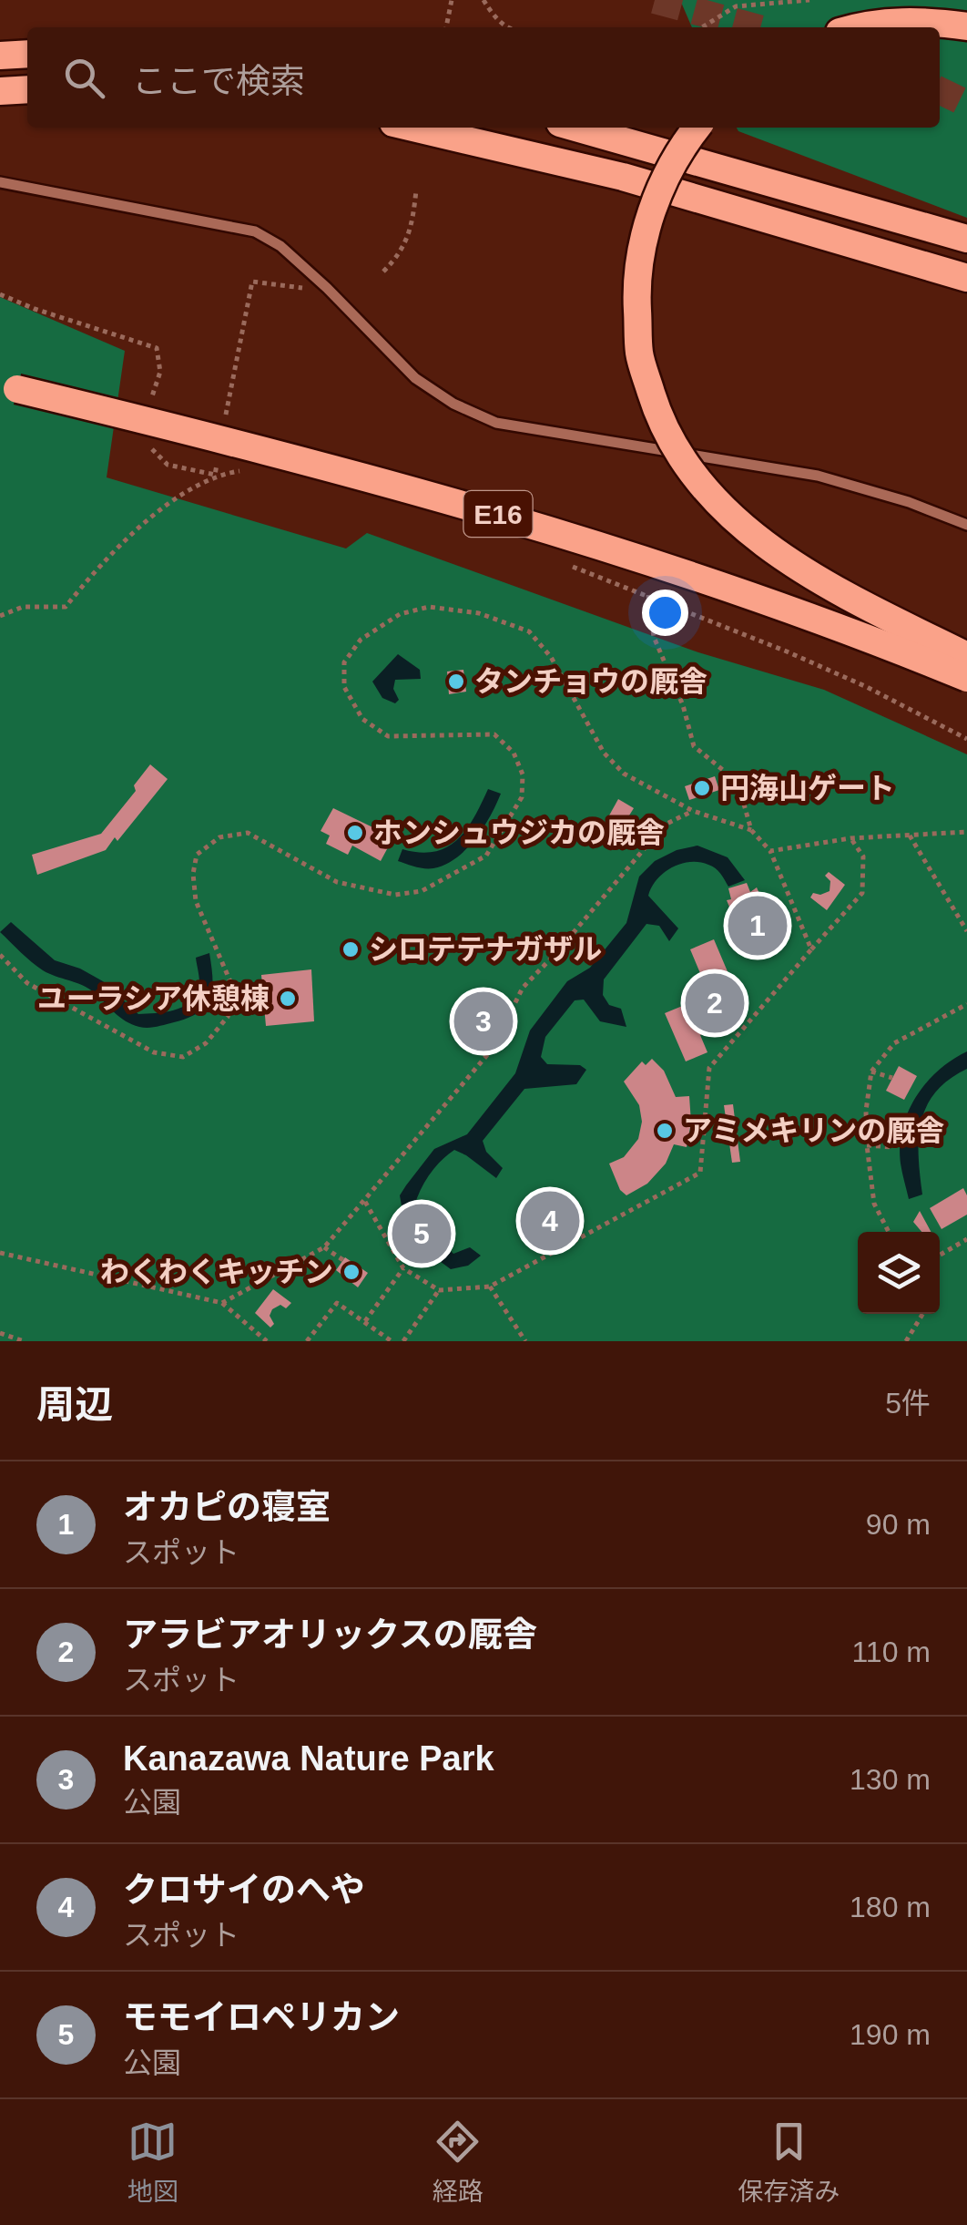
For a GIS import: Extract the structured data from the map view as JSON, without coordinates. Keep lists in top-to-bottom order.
{
  "streets": {
    "highway": ["E16"]
  },
  "places": [
    "タンチョウの厩舎",
    "円海山ゲート",
    "ホンシュウジカの厩舎",
    "シロテテナガザル",
    "ユーラシア休憩棟",
    "アミメキリンの厩舎",
    "わくわくキッチン"
  ],
  "page": {
    "search": "ここで検索",
    "pins": [
      "1",
      "2",
      "3",
      "4",
      "5"
    ],
    "heading": ["周辺", "5件"],
    "list": [
      {
        "mark": "1",
        "name": "オカピの寝室",
        "note": "スポット",
        "value": "90 m"
      },
      {
        "mark": "2",
        "name": "アラビアオリックスの厩舎",
        "note": "スポット",
        "value": "110 m"
      },
      {
        "mark": "3",
        "name": "Kanazawa Nature Park",
        "note": "公園",
        "value": "130 m"
      },
      {
        "mark": "4",
        "name": "クロサイのへや",
        "note": "スポット",
        "value": "180 m"
      },
      {
        "mark": "5",
        "name": "モモイロペリカン",
        "note": "公園",
        "value": "190 m"
      }
    ],
    "nav": ["地図", "経路", "保存済み"]
  }
}
